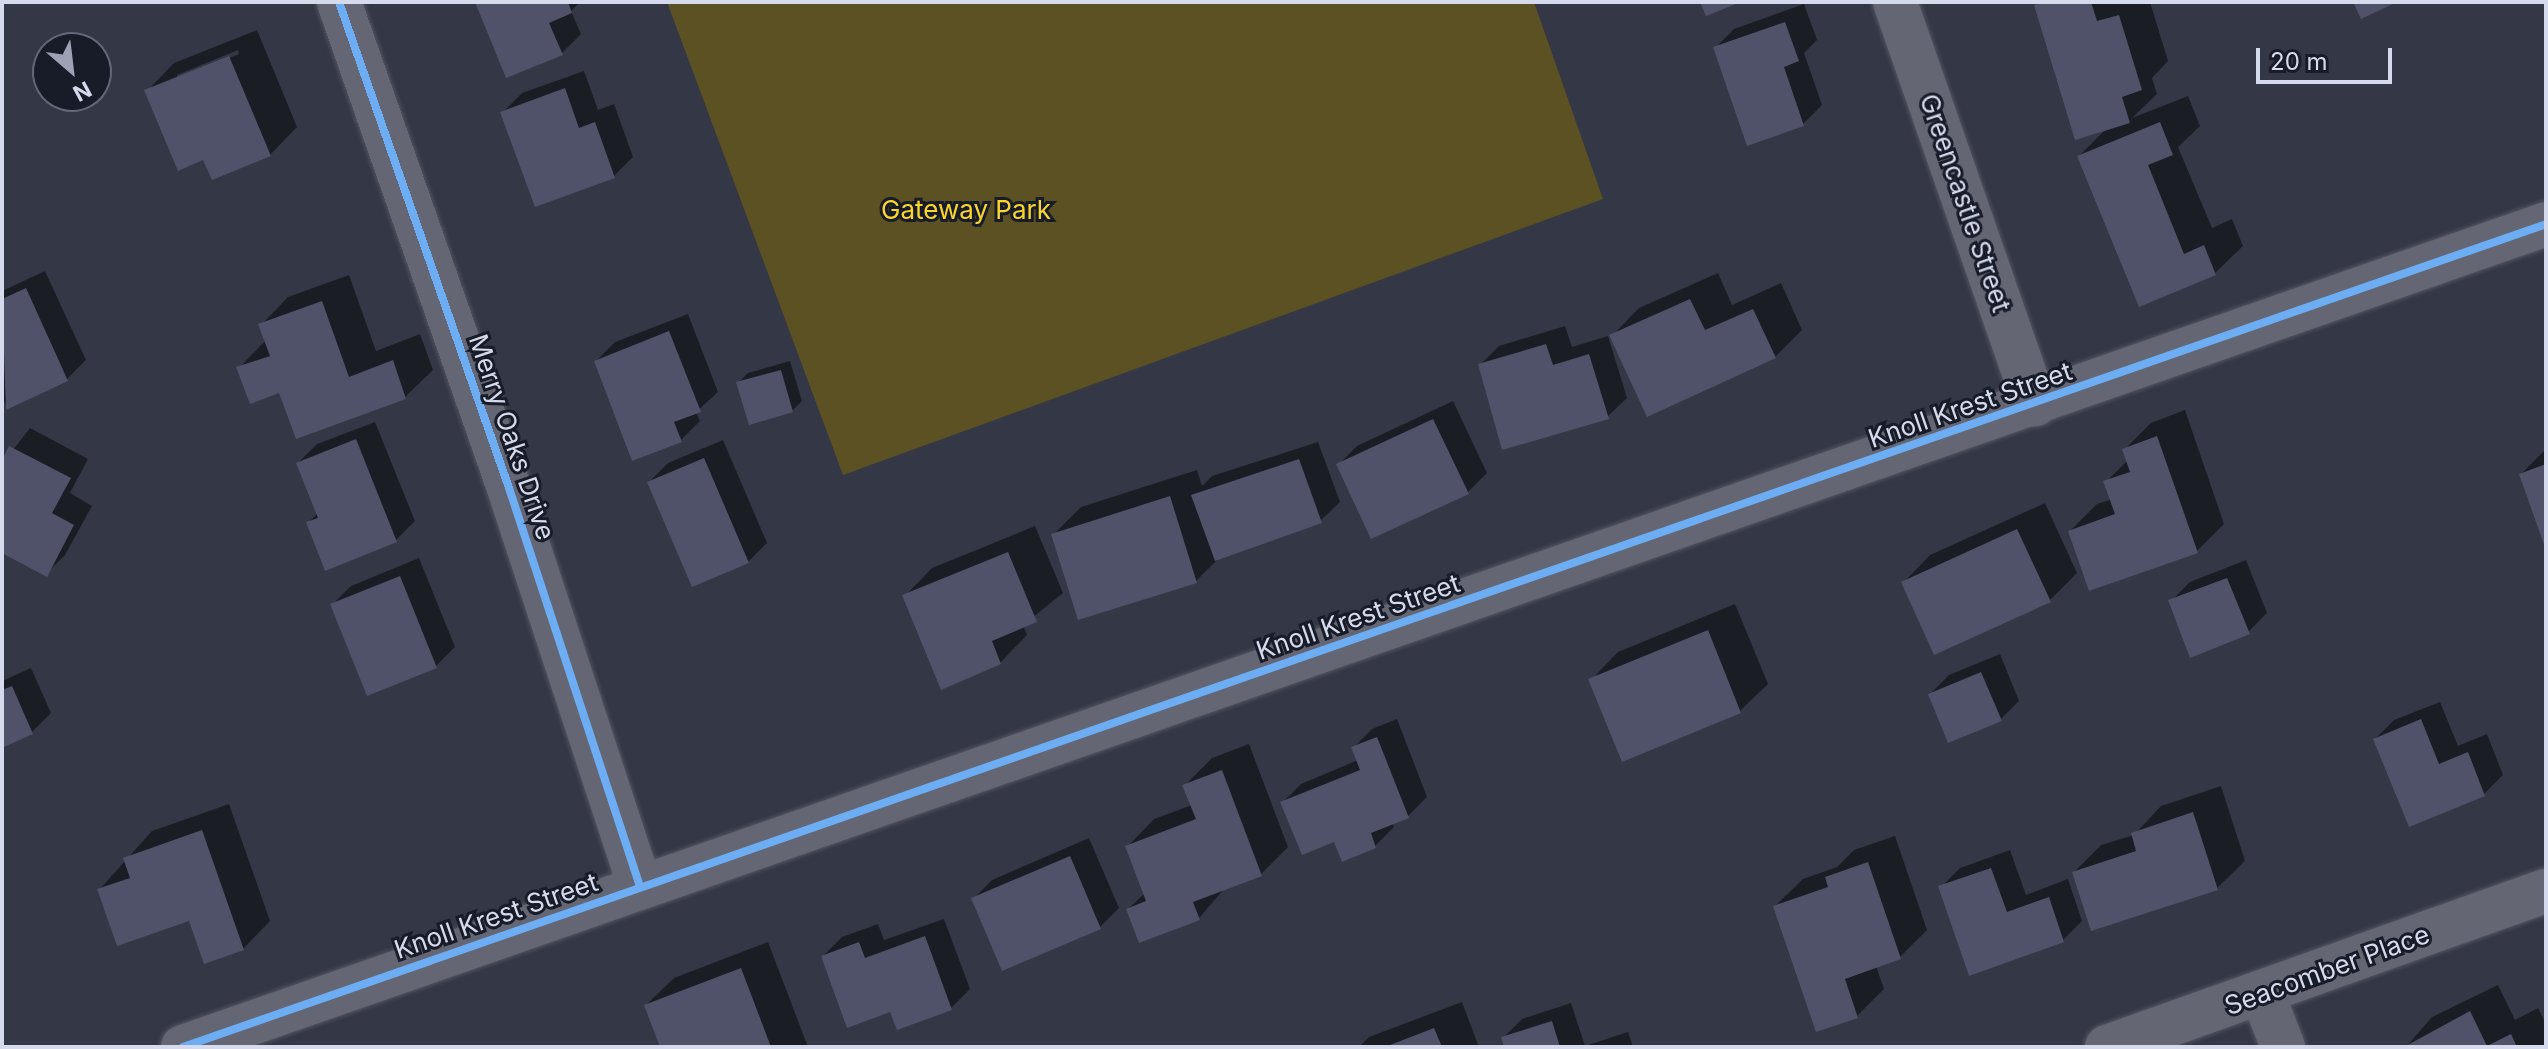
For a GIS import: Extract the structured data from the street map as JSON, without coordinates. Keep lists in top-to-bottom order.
{
  "streets": {
    "street": [
      "Greencastle Street",
      "Knoll Krest Street",
      "Merry Oaks Drive",
      "Seacomber Place"
    ]
  },
  "crossings": [
    ["Greencastle Street", "Knoll Krest Street"],
    ["Knoll Krest Street", "Merry Oaks Drive"]
  ],
  "parks": ["Gateway Park"],
  "scale_bar": "20 m",
  "north": "bottom right"
}
